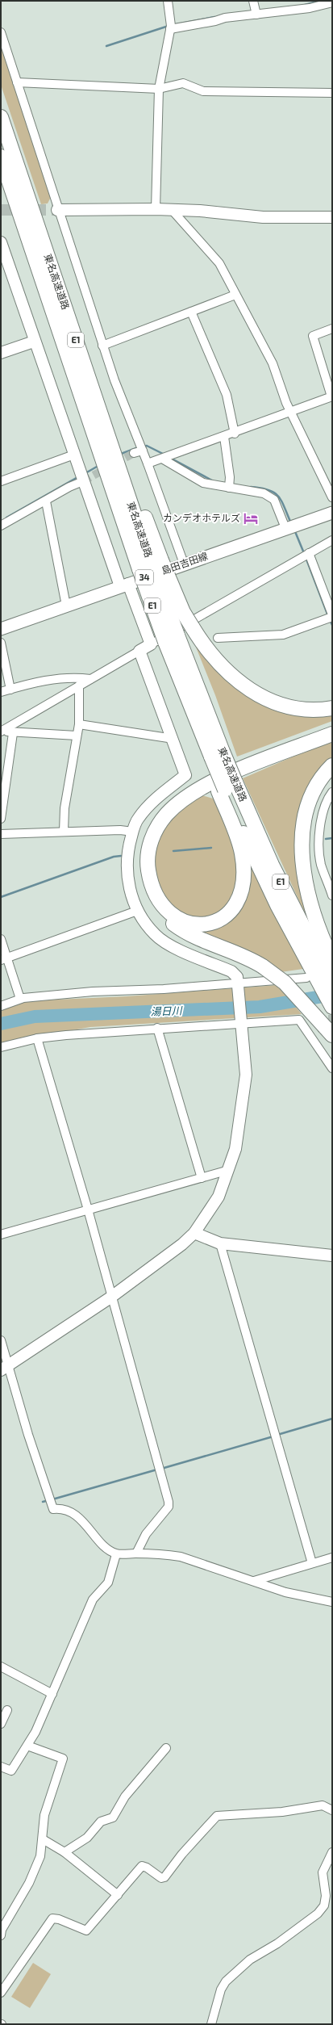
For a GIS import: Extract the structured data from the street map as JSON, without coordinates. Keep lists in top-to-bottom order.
{
  "streets": {
    "highway": ["東名高速道路", "E1"],
    "main road": ["島田吉田線", "34"]
  },
  "water": ["湯日川"],
  "places": {
    "hotel": ["カンデオホテルズ"]
  }
}
